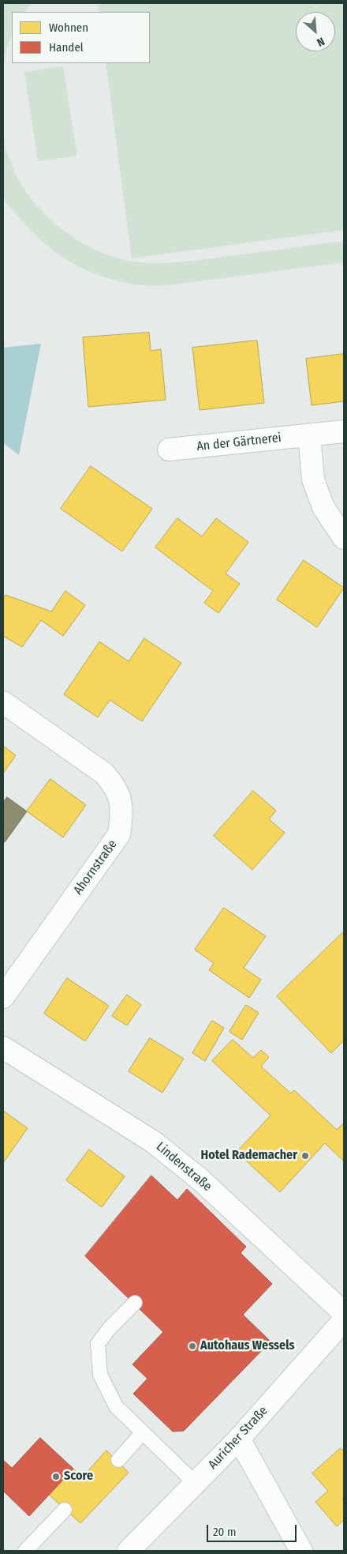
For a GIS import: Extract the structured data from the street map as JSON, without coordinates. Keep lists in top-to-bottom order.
{
  "streets": {
    "street": [
      "An der Gärtnerei",
      "Ahornstraße",
      "Lindenstraße",
      "Auricher Straße"
    ]
  },
  "places": ["Hotel Rademacher", "Autohaus Wessels", "Score"],
  "legend": ["Wohnen", "Handel"],
  "scale_bar": "20 m",
  "north": "bottom right"
}
